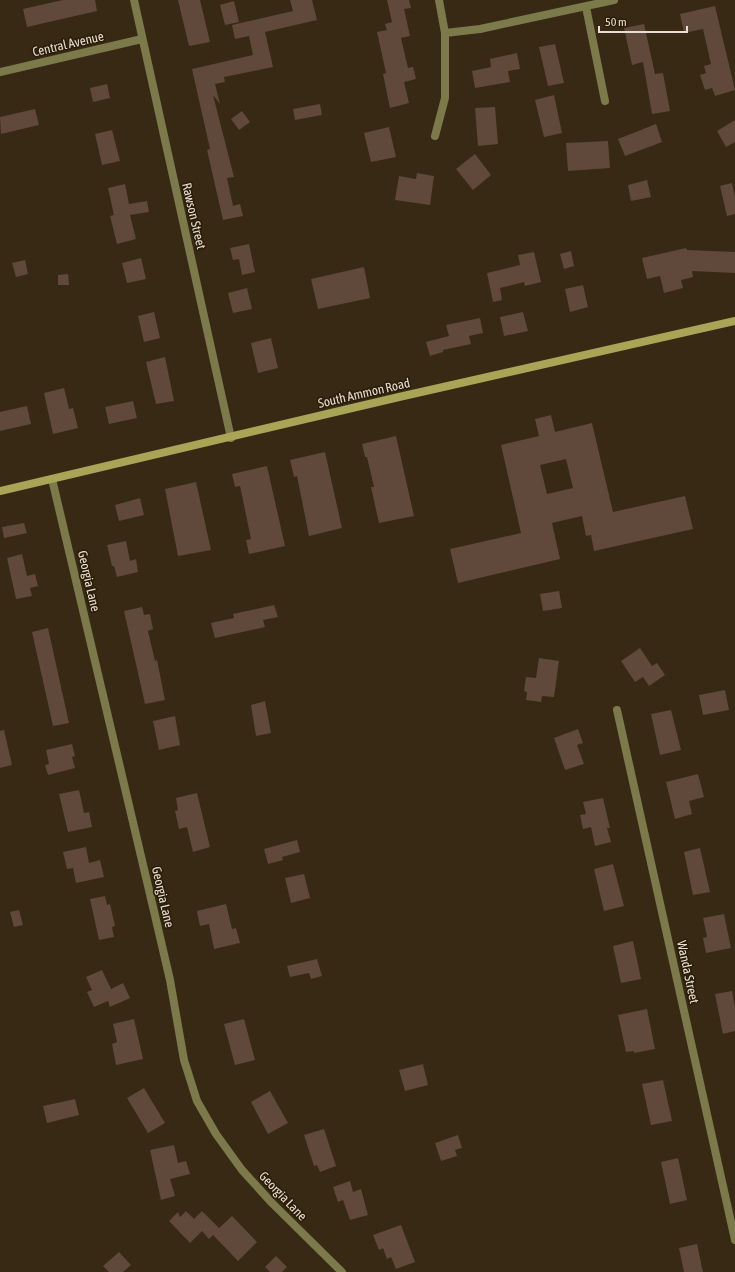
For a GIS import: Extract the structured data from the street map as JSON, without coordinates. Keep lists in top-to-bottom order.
{
  "streets": {
    "main road": ["South Ammon Road"],
    "street": [
      "Central Avenue",
      "Rawson Street",
      "Georgia Lane",
      "Wanda Street"
    ]
  },
  "crossings": [
    ["Central Avenue", "Rawson Street"],
    ["Rawson Street", "South Ammon Road"],
    ["South Ammon Road", "Georgia Lane"]
  ],
  "scale_bar": "50 m"
}
